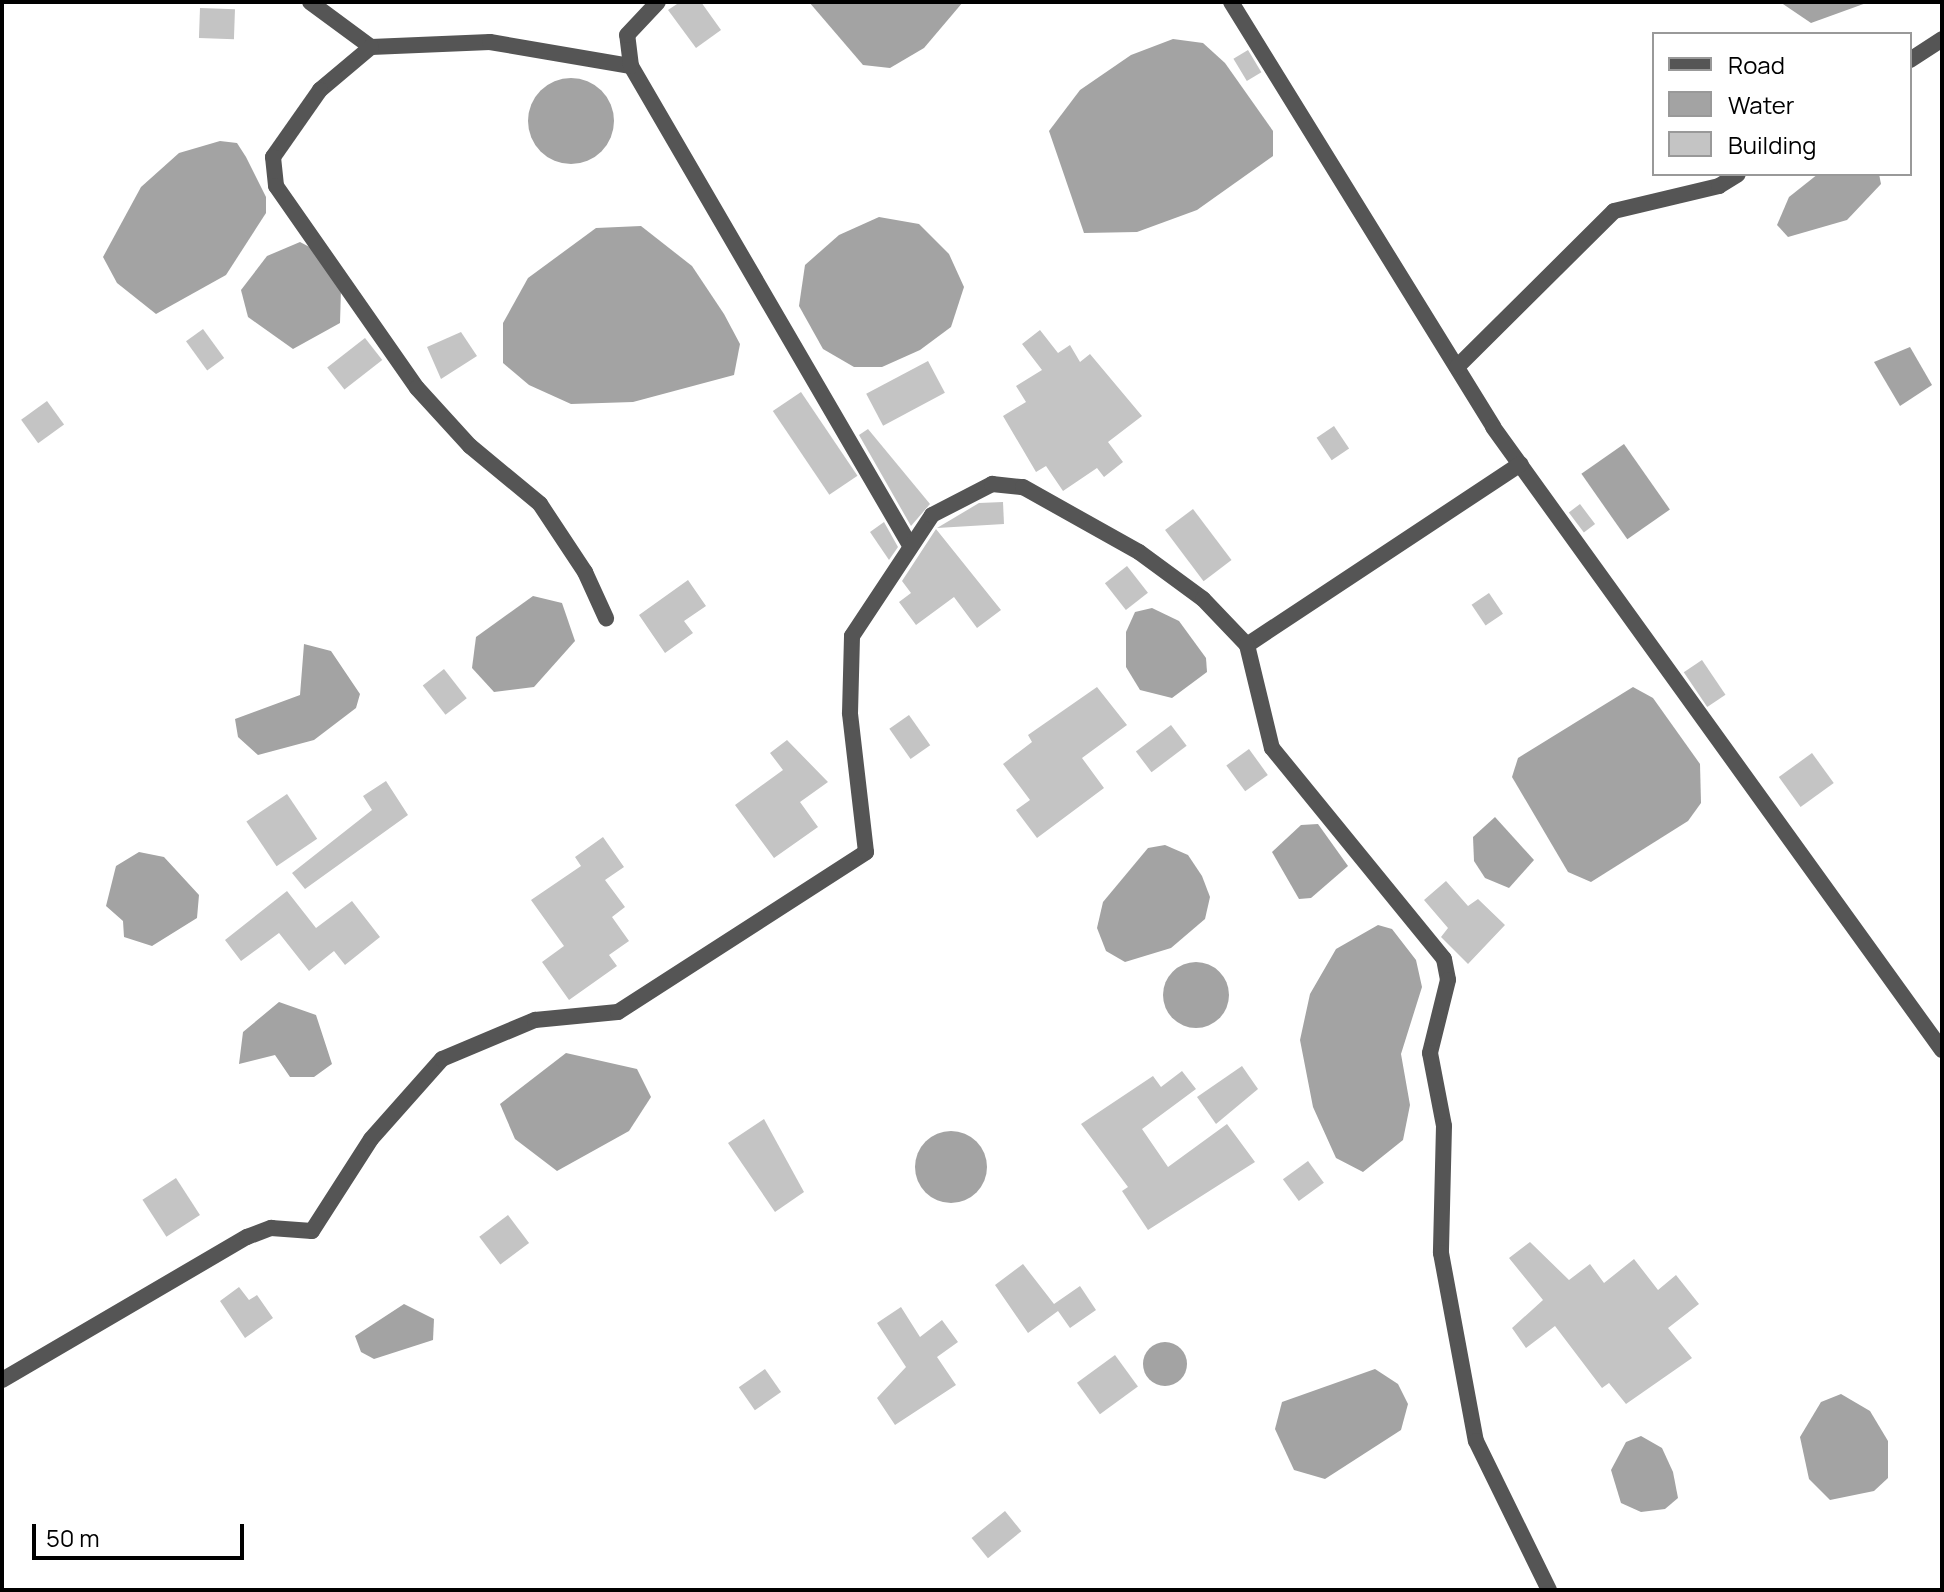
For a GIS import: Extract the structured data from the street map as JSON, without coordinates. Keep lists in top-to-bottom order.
{
  "legend": ["Road", "Water", "Building"],
  "scale_bar": "50 m"
}
